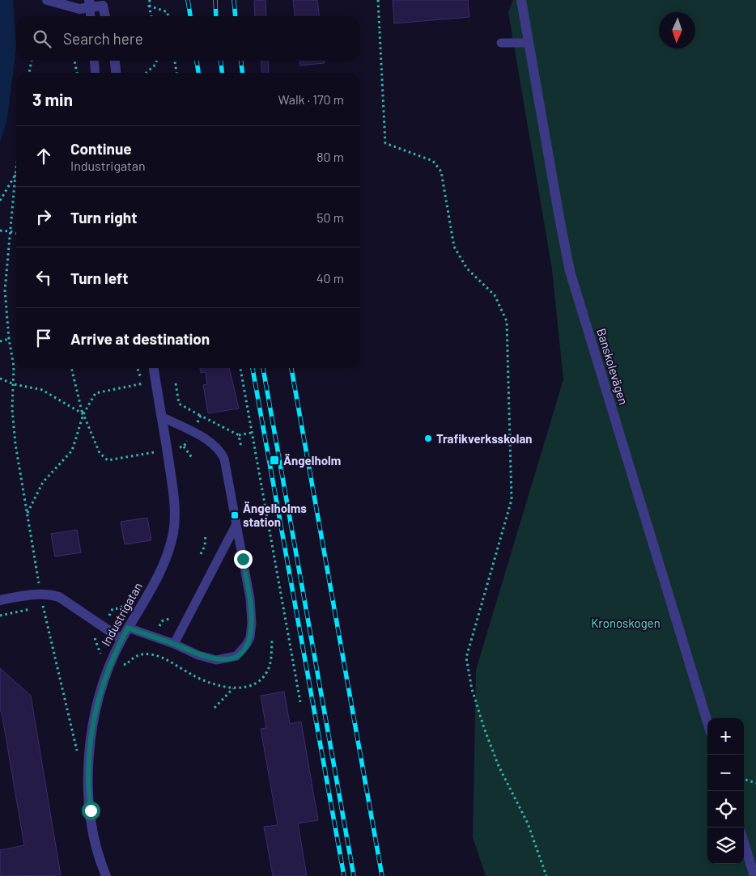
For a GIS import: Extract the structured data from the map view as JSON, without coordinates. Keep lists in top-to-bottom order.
{
  "streets": {
    "street": ["Banskolevägen", "Industrigatan"]
  },
  "parks": ["Kronoskogen"],
  "places": {
    "other": ["Trafikverksskolan"],
    "transit": ["Ängelholm", "Ängelholms station"]
  },
  "north": "bottom",
  "page": {
    "search": "Search here",
    "heading": ["3 min", "Walk · 170 m"],
    "list": [
      ["Continue", "Industrigatan", "80 m"],
      ["Turn right", "50 m"],
      ["Turn left", "40 m"],
      "Arrive at destination"
    ],
    "map_buttons": ["+", "−"]
  }
}
